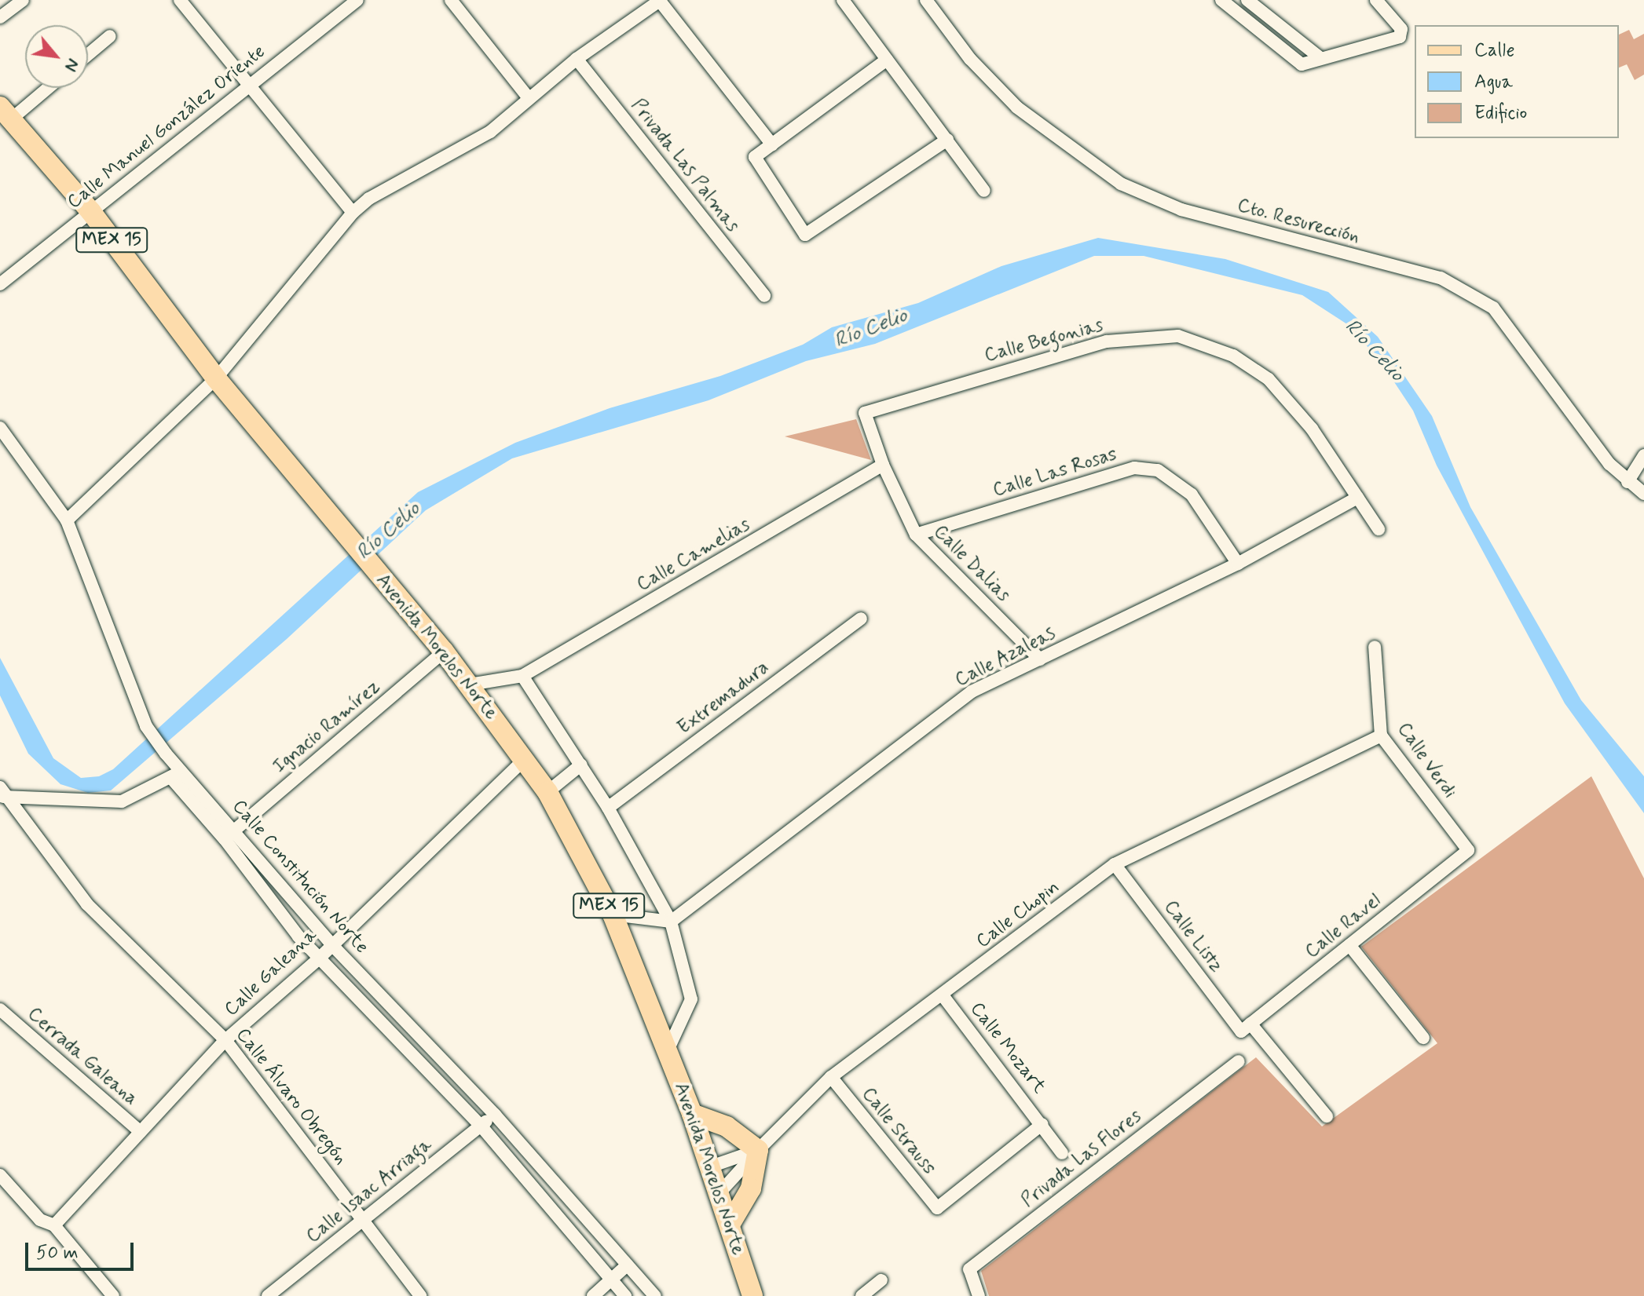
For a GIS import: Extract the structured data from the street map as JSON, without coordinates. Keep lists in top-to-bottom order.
{
  "streets": {
    "main road": ["MEX 15", "Avenida Morelos Norte"],
    "street": [
      "Calle Manuel González Oriente",
      "Privada Las Palmas",
      "Cto. Resurección",
      "Calle Begonias",
      "Calle Las Rosas",
      "Calle Camelias",
      "Calle Dalias",
      "Calle Azaleas",
      "Extremadura",
      "Ignacio Ramírez",
      "Calle Verdi",
      "Calle Constitución Norte",
      "Calle Chopin",
      "Calle Ravel",
      "Calle Listz",
      "Calle Galeana",
      "Calle Mozart",
      "Cerrada Galeana",
      "Calle Álvaro Obregón",
      "Calle Strauss",
      "Privada Las Flores",
      "Calle Isaac Arriaga"
    ]
  },
  "crossings": [
    ["Calle Manuel González Oriente", "Avenida Morelos Norte"],
    ["Calle Begonias", "Calle Dalias"],
    ["Calle Begonias", "Calle Azaleas"],
    ["Calle Las Rosas", "Calle Dalias"],
    ["Calle Las Rosas", "Calle Azaleas"],
    ["Calle Camelias", "Calle Dalias"],
    ["Calle Dalias", "Calle Azaleas"],
    ["Avenida Morelos Norte", "Ignacio Ramírez"],
    ["Avenida Morelos Norte", "Calle Chopin"],
    ["Avenida Morelos Norte", "Calle Galeana"],
    ["Ignacio Ramírez", "Calle Constitución Norte"],
    ["Calle Verdi", "Calle Chopin"],
    ["Calle Verdi", "Calle Ravel"],
    ["Calle Constitución Norte", "Calle Galeana"],
    ["Calle Constitución Norte", "Calle Isaac Arriaga"],
    ["Calle Chopin", "Calle Listz"],
    ["Calle Chopin", "Calle Mozart"],
    ["Calle Chopin", "Calle Strauss"],
    ["Calle Ravel", "Calle Listz"],
    ["Calle Galeana", "Cerrada Galeana"],
    ["Calle Galeana", "Calle Álvaro Obregón"],
    ["Calle Mozart", "Calle Strauss"],
    ["Calle Álvaro Obregón", "Calle Isaac Arriaga"]
  ],
  "water": ["Río Celio"],
  "legend": ["Calle", "Agua", "Edificio"],
  "scale_bar": "50 m",
  "north": "bottom right"
}
